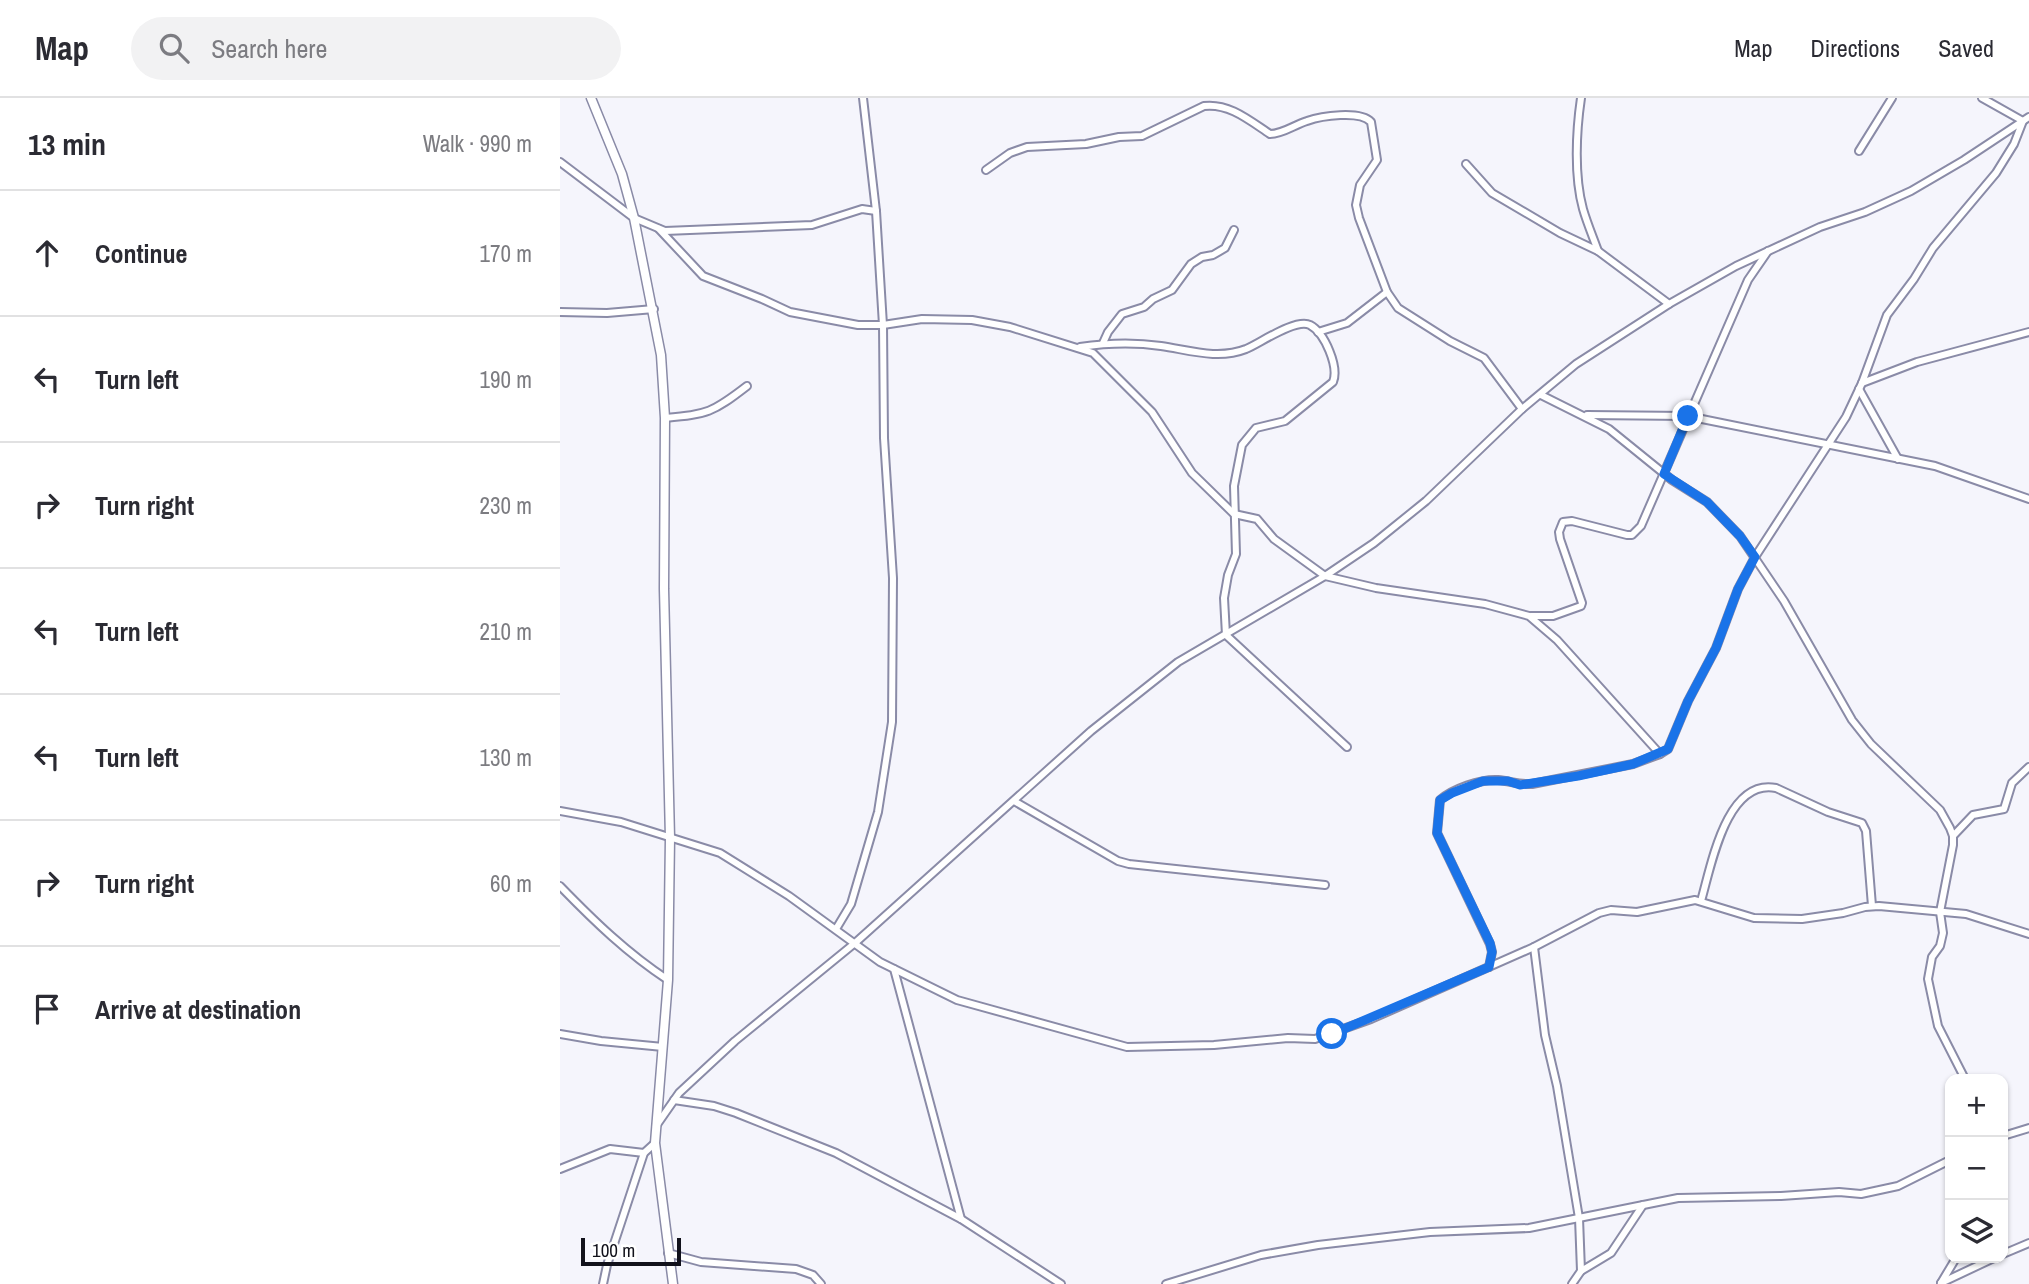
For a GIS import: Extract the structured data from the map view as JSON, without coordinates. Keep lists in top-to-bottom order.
{
  "scale_bar": "100 m",
  "page": {
    "header": "Map",
    "search": "Search here",
    "nav": ["Map", "Directions", "Saved"],
    "heading": ["13 min", "Walk · 990 m"],
    "list": [
      ["Continue", "170 m"],
      ["Turn left", "190 m"],
      ["Turn right", "230 m"],
      ["Turn left", "210 m"],
      ["Turn left", "130 m"],
      ["Turn right", "60 m"],
      "Arrive at destination"
    ],
    "map_buttons": ["+", "−"],
    "scale": "100 m"
  }
}
